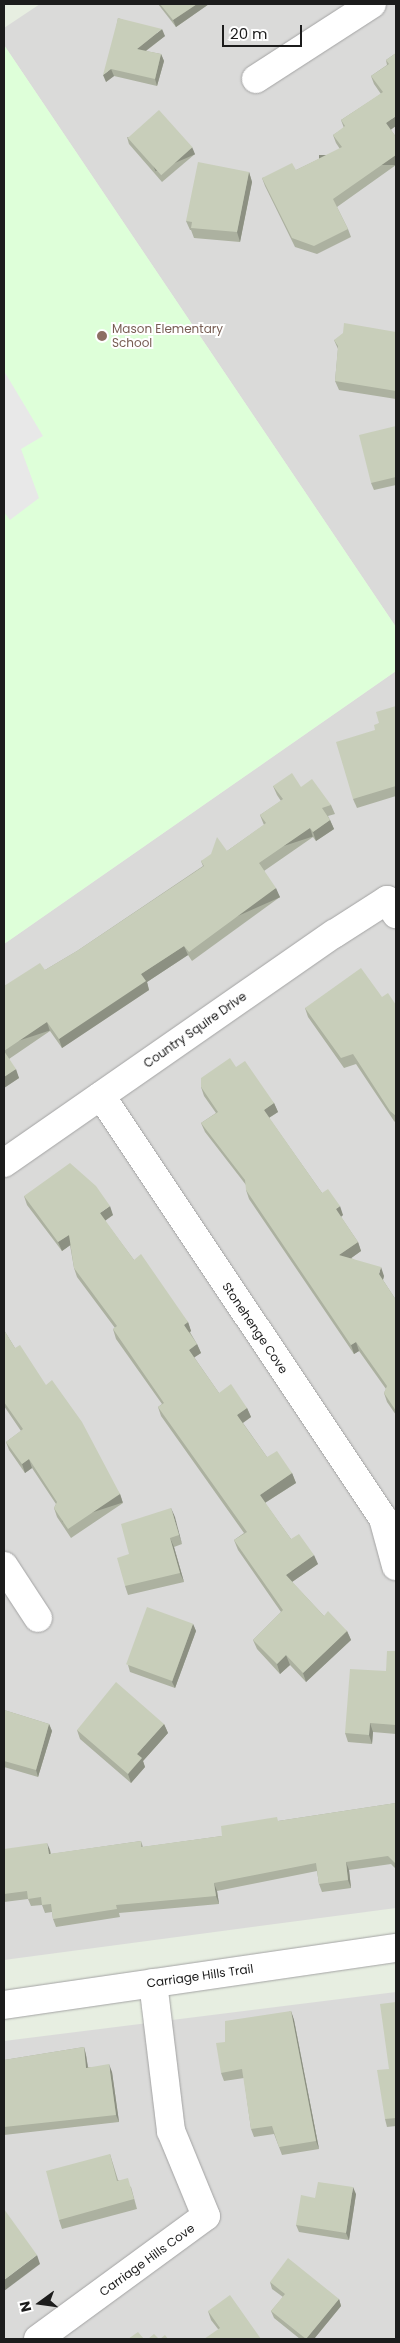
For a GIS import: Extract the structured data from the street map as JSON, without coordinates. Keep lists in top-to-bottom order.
{
  "streets": {
    "street": [
      "Country Squire Drive",
      "Stonehenge Cove",
      "Carriage Hills Trail",
      "Carriage Hills Cove"
    ]
  },
  "crossings": [
    ["Country Squire Drive", "Stonehenge Cove"],
    ["Carriage Hills Trail", "Carriage Hills Cove"]
  ],
  "places": ["Mason Elementary School"],
  "scale_bar": "20 m",
  "north": "left"
}
